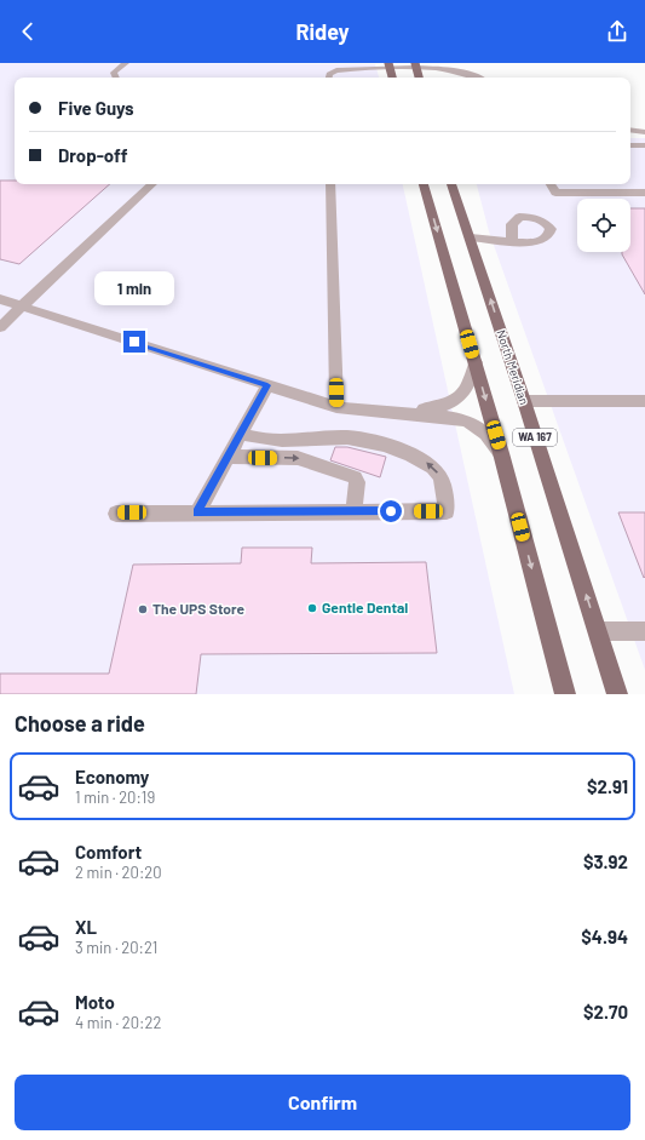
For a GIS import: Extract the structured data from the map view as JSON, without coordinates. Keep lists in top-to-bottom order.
{
  "streets": {
    "main road": ["North Meridian", "WA 167"]
  },
  "places": ["Gentle Dental", "The UPS Store"],
  "page": {
    "header": "Ridey",
    "banner": ["Five Guys", "Drop-off"],
    "bubble": "1 min",
    "heading": "Choose a ride",
    "list": [
      {
        "name": "Economy",
        "note": "1 min · 20:19",
        "value": "$2.91"
      },
      {
        "name": "Comfort",
        "note": "2 min · 20:20",
        "value": "$3.92"
      },
      {
        "name": "XL",
        "note": "3 min · 20:21",
        "value": "$4.94"
      },
      {
        "name": "Moto",
        "note": "4 min · 20:22",
        "value": "$2.70"
      }
    ],
    "buttons": "Confirm"
  }
}
